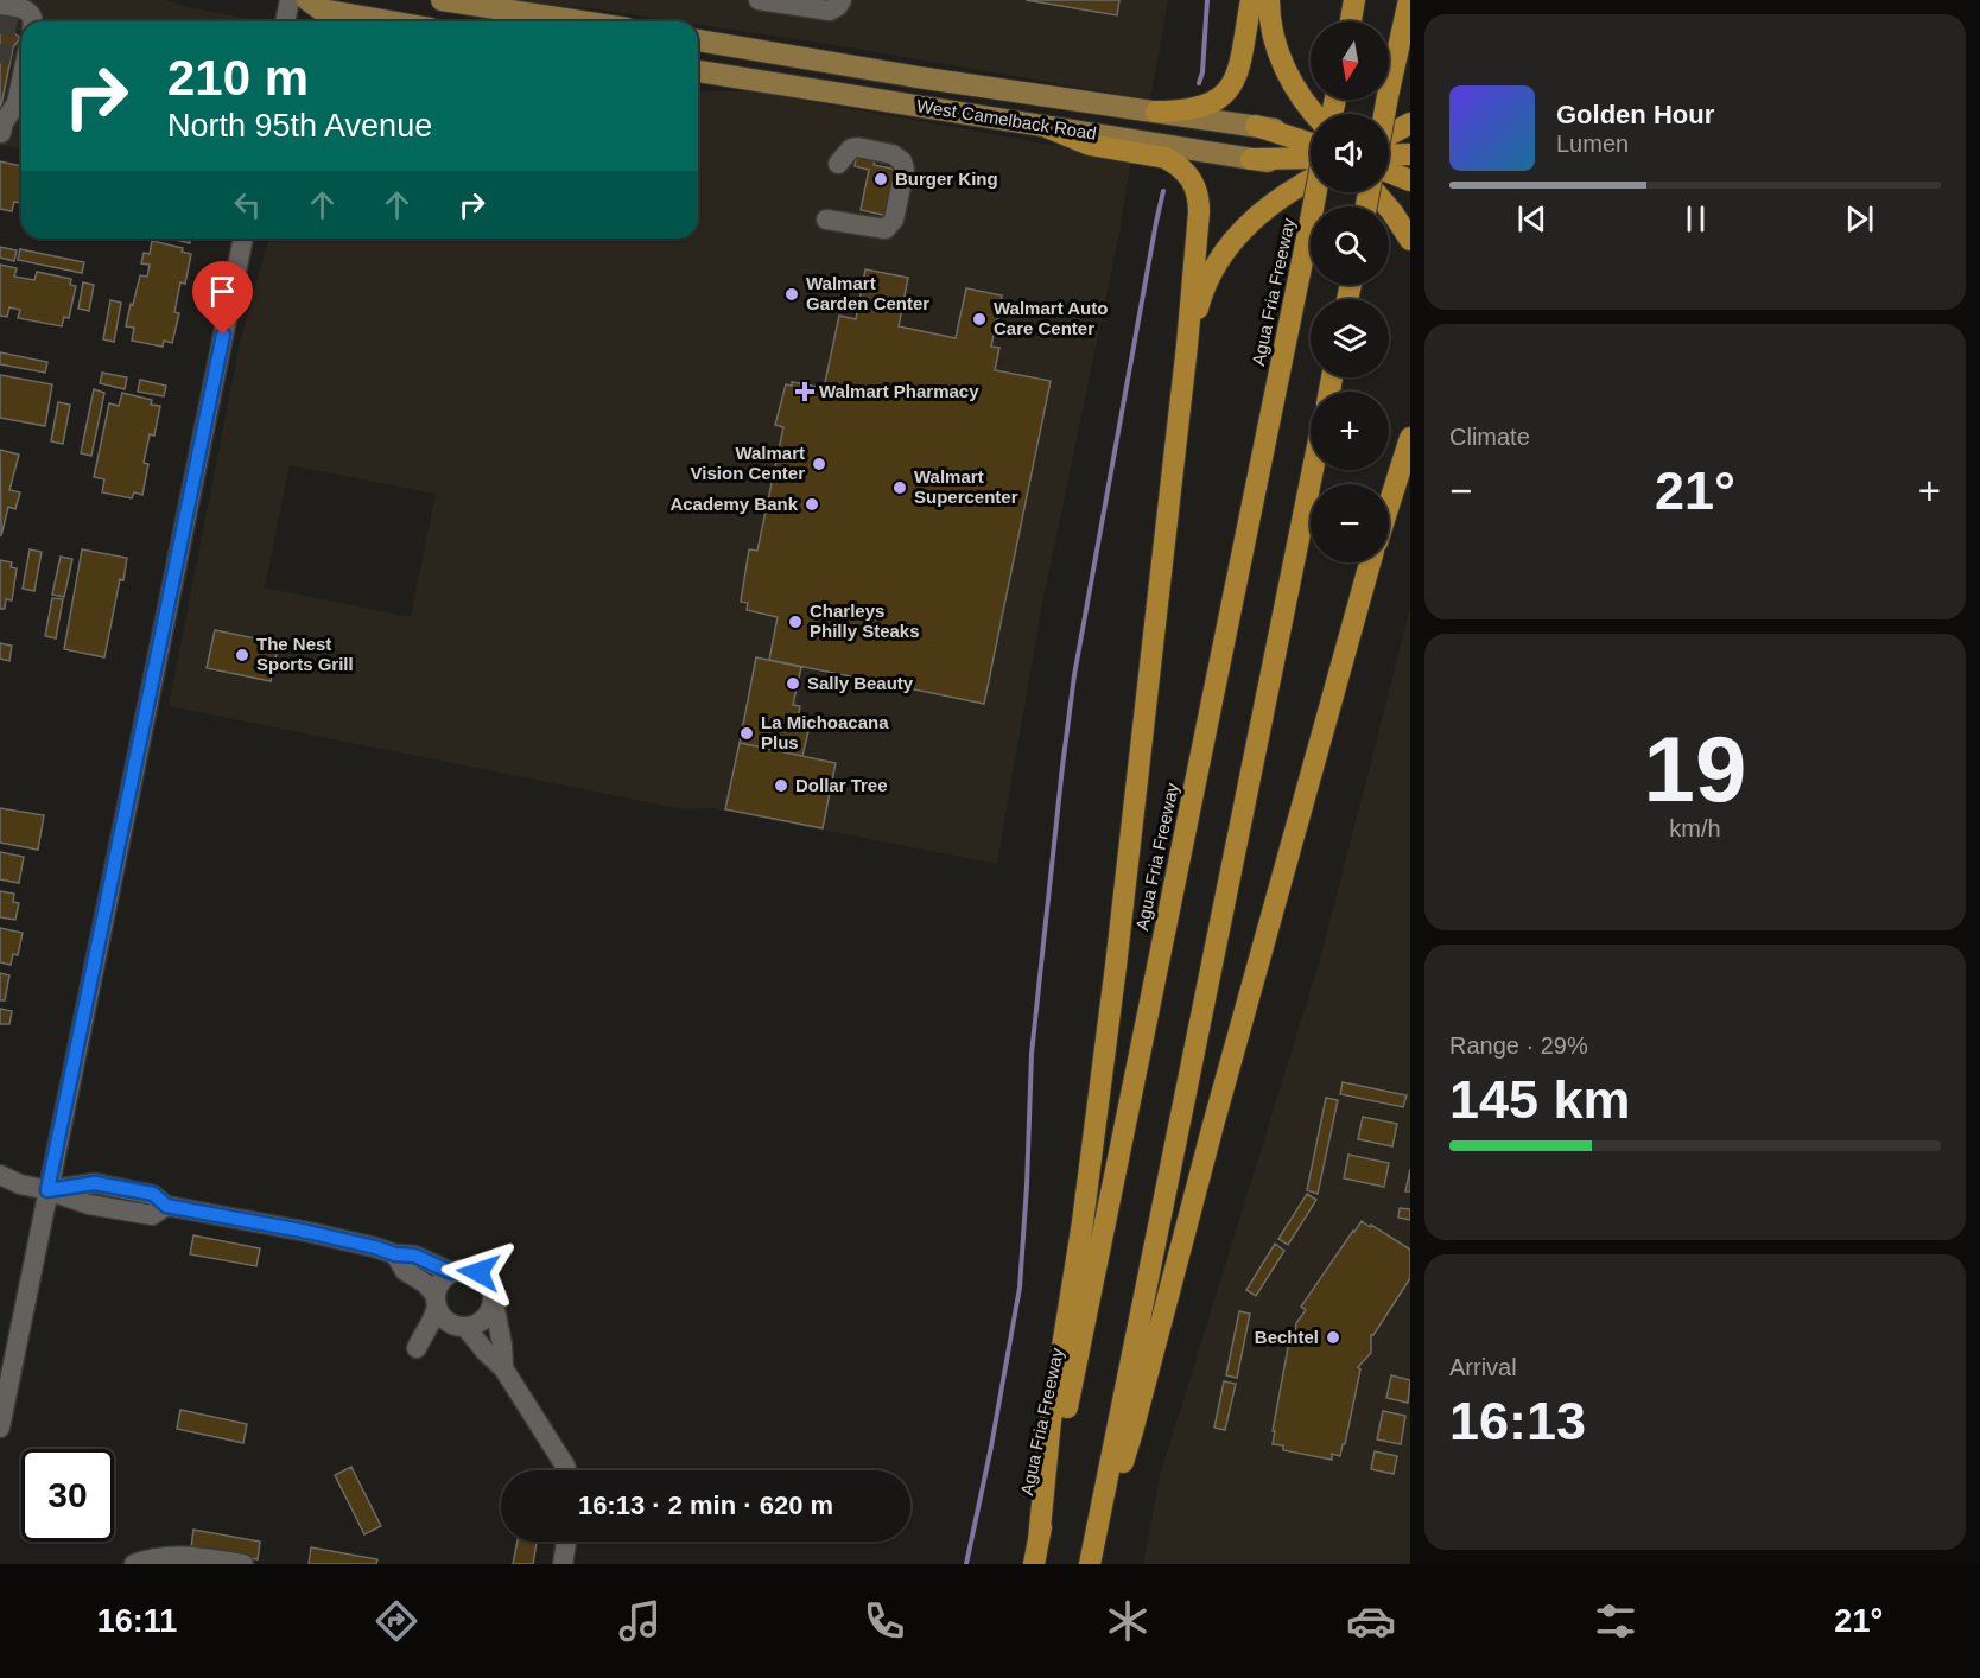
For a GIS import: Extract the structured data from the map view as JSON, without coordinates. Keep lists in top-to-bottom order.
{
  "streets": {
    "highway": ["Agua Fria Freeway"],
    "main road": ["West Camelback Road"]
  },
  "places": {
    "other": [
      "Burger King",
      "Walmart Garden Center",
      "Walmart Auto Care Center",
      "Walmart Vision Center",
      "Walmart Supercenter",
      "Academy Bank",
      "Charleys Philly Steaks",
      "The Nest Sports Grill",
      "Sally Beauty",
      "La Michoacana Plus",
      "Dollar Tree",
      "Bechtel"
    ],
    "health": ["Walmart Pharmacy"]
  },
  "north": "bottom",
  "page": {
    "map_buttons": ["+", "−"],
    "turn": ["210 m", "North 95th Avenue"],
    "song": ["Golden Hour", "Lumen"],
    "tile": [
      "Climate",
      ["19", "km/h"],
      ["Range · 29%", "145 km"],
      ["Arrival", "16:13"]
    ],
    "heat": ["−", "21°", "+"],
    "limit": "30",
    "trip": "16:13 · 2 min · 620 m",
    "tabs": ["16:11", "21°"]
  }
}
